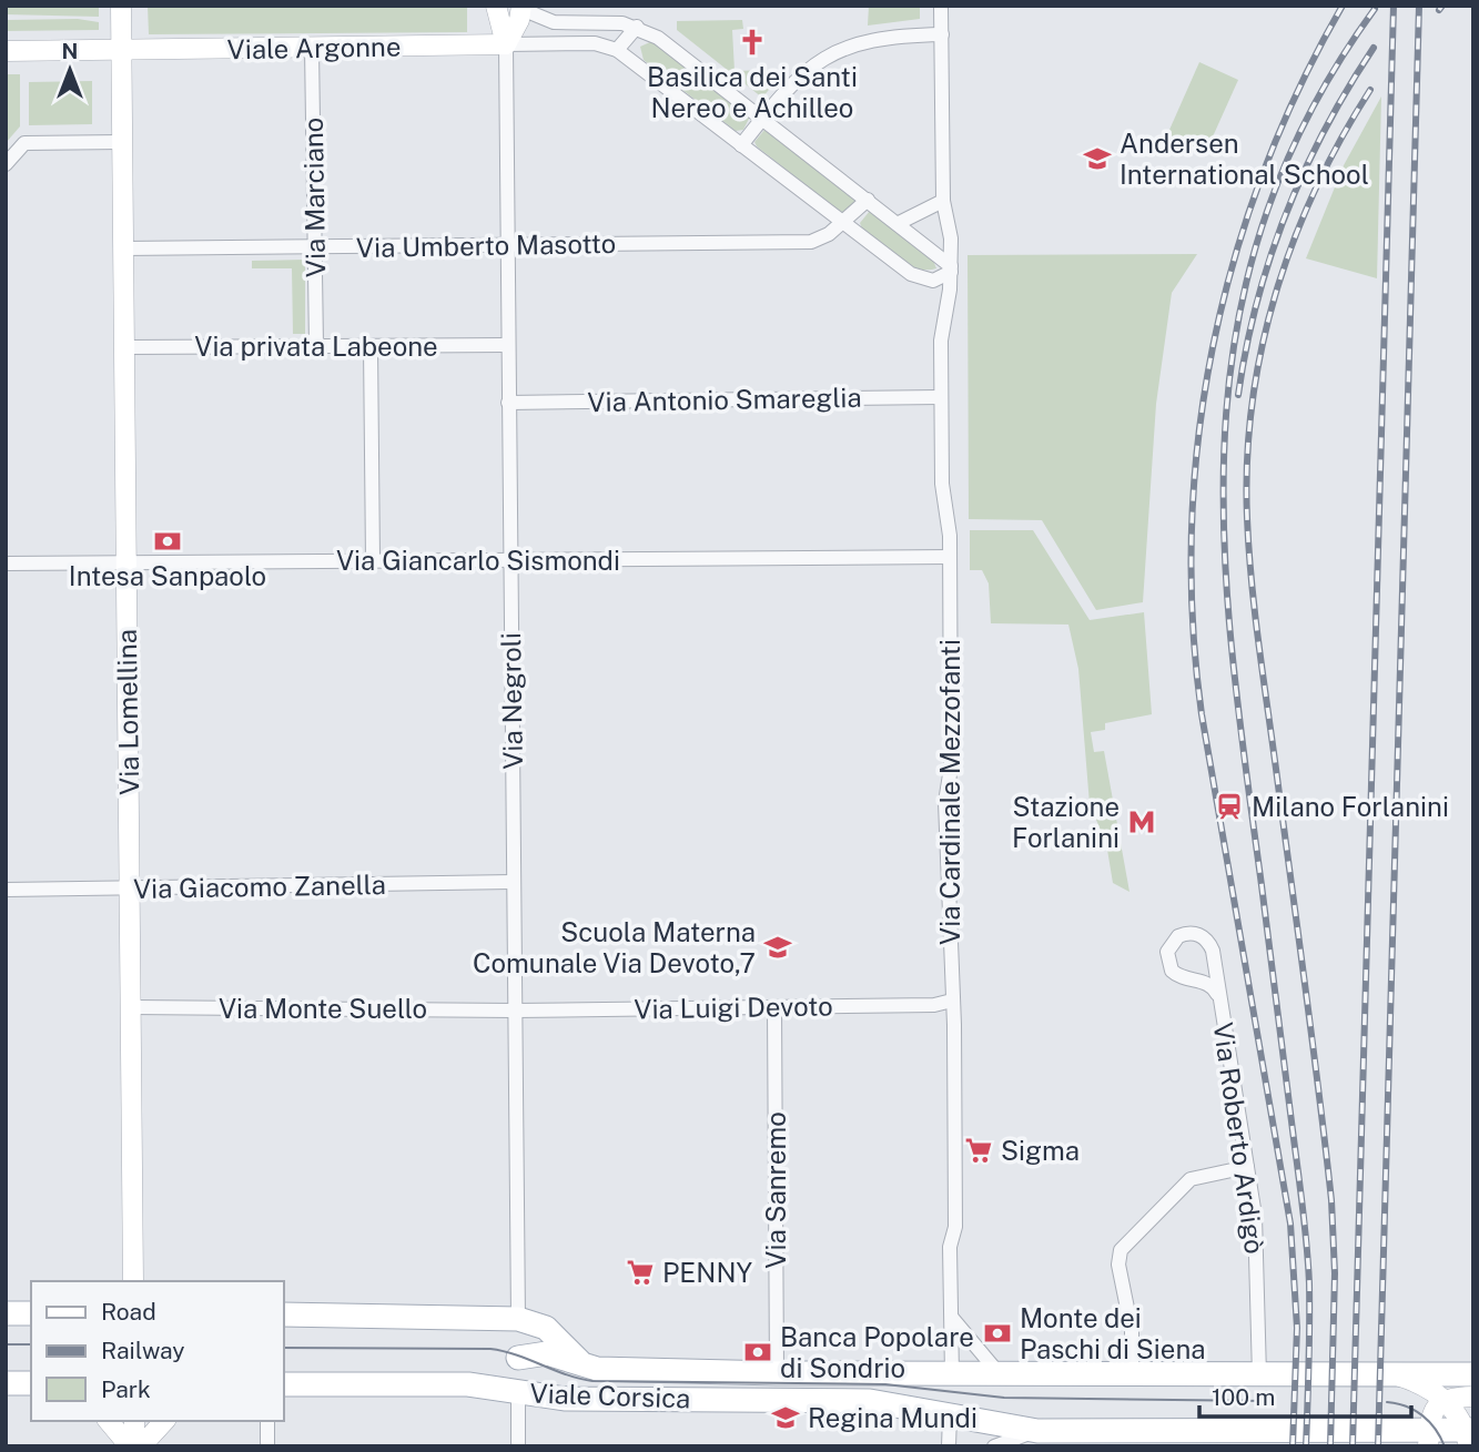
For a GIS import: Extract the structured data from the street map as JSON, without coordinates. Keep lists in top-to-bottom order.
{
  "streets": {
    "main road": ["Via Negroli", "Viale Corsica"],
    "street": [
      "Viale Argonne",
      "Via Marciano",
      "Via Umberto Masotto",
      "Via privata Labeone",
      "Via Antonio Smareglia",
      "Via Giancarlo Sismondi",
      "Via Lomellina",
      "Via Cardinale Mezzofanti",
      "Via Giacomo Zanella",
      "Via Luigi Devoto",
      "Via Monte Suello",
      "Via Roberto Ardigò",
      "Via Sanremo"
    ]
  },
  "crossings": [
    ["Viale Argonne", "Via Marciano"],
    ["Viale Argonne", "Via Negroli"],
    ["Viale Argonne", "Via Lomellina"],
    ["Via Marciano", "Via Umberto Masotto"],
    ["Via Marciano", "Via privata Labeone"],
    ["Via Umberto Masotto", "Via Negroli"],
    ["Via Umberto Masotto", "Via Lomellina"],
    ["Via privata Labeone", "Via Negroli"],
    ["Via privata Labeone", "Via Lomellina"],
    ["Via Antonio Smareglia", "Via Negroli"],
    ["Via Antonio Smareglia", "Via Cardinale Mezzofanti"],
    ["Via Giancarlo Sismondi", "Via Negroli"],
    ["Via Giancarlo Sismondi", "Via Lomellina"],
    ["Via Giancarlo Sismondi", "Via Cardinale Mezzofanti"],
    ["Via Negroli", "Via Giacomo Zanella"],
    ["Via Negroli", "Via Luigi Devoto"],
    ["Via Negroli", "Via Monte Suello"],
    ["Via Negroli", "Viale Corsica"],
    ["Via Lomellina", "Via Giacomo Zanella"],
    ["Via Lomellina", "Via Monte Suello"],
    ["Via Cardinale Mezzofanti", "Via Luigi Devoto"],
    ["Via Cardinale Mezzofanti", "Viale Corsica"],
    ["Via Luigi Devoto", "Via Monte Suello"],
    ["Via Luigi Devoto", "Via Sanremo"],
    ["Via Sanremo", "Viale Corsica"]
  ],
  "places": {
    "church": ["Basilica dei Santi Nereo e Achilleo"],
    "school or university": ["Andersen International School", "Scuola Materna Comunale Via Devoto,7", "Regina Mundi"],
    "bank": ["Intesa Sanpaolo", "Monte dei Paschi di Siena", "Banca Popolare di Sondrio"],
    "station": ["Milano Forlanini"],
    "metro station": ["Stazione Forlanini"],
    "supermarket": ["Sigma", "PENNY"]
  },
  "legend": ["Road", "Railway", "Park"],
  "scale_bar": "100 m",
  "north": "top"
}
